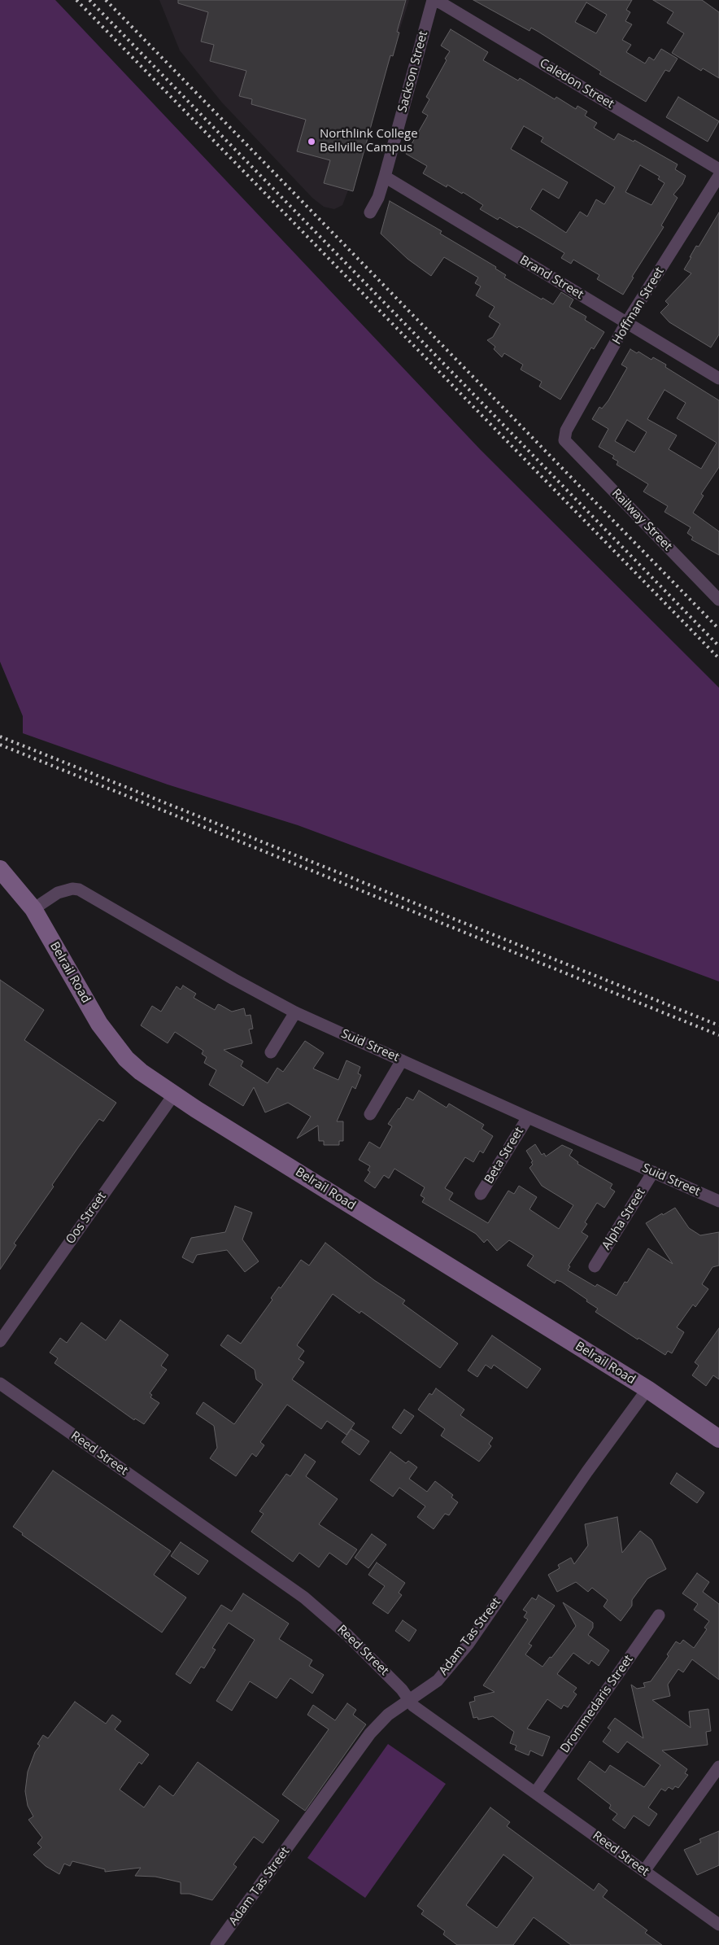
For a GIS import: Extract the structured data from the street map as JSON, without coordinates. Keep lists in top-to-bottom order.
{
  "streets": {
    "street": [
      "Sackson Street",
      "Caledon Street",
      "Brand Street",
      "Hoffman Street",
      "Railway Street",
      "Belrail Road",
      "Suid Street",
      "Beta Street",
      "Oos Street",
      "Alpha Street",
      "Reed Street",
      "Adam Tas Street",
      "Drommedaris Street"
    ]
  },
  "crossings": [
    ["Sackson Street", "Caledon Street"],
    ["Sackson Street", "Brand Street"],
    ["Brand Street", "Hoffman Street"],
    ["Hoffman Street", "Railway Street"],
    ["Belrail Road", "Suid Street"],
    ["Belrail Road", "Oos Street"],
    ["Belrail Road", "Adam Tas Street"],
    ["Suid Street", "Beta Street"],
    ["Suid Street", "Alpha Street"],
    ["Reed Street", "Adam Tas Street"],
    ["Reed Street", "Drommedaris Street"]
  ],
  "places": ["Northlink College Bellville Campus"]
}
